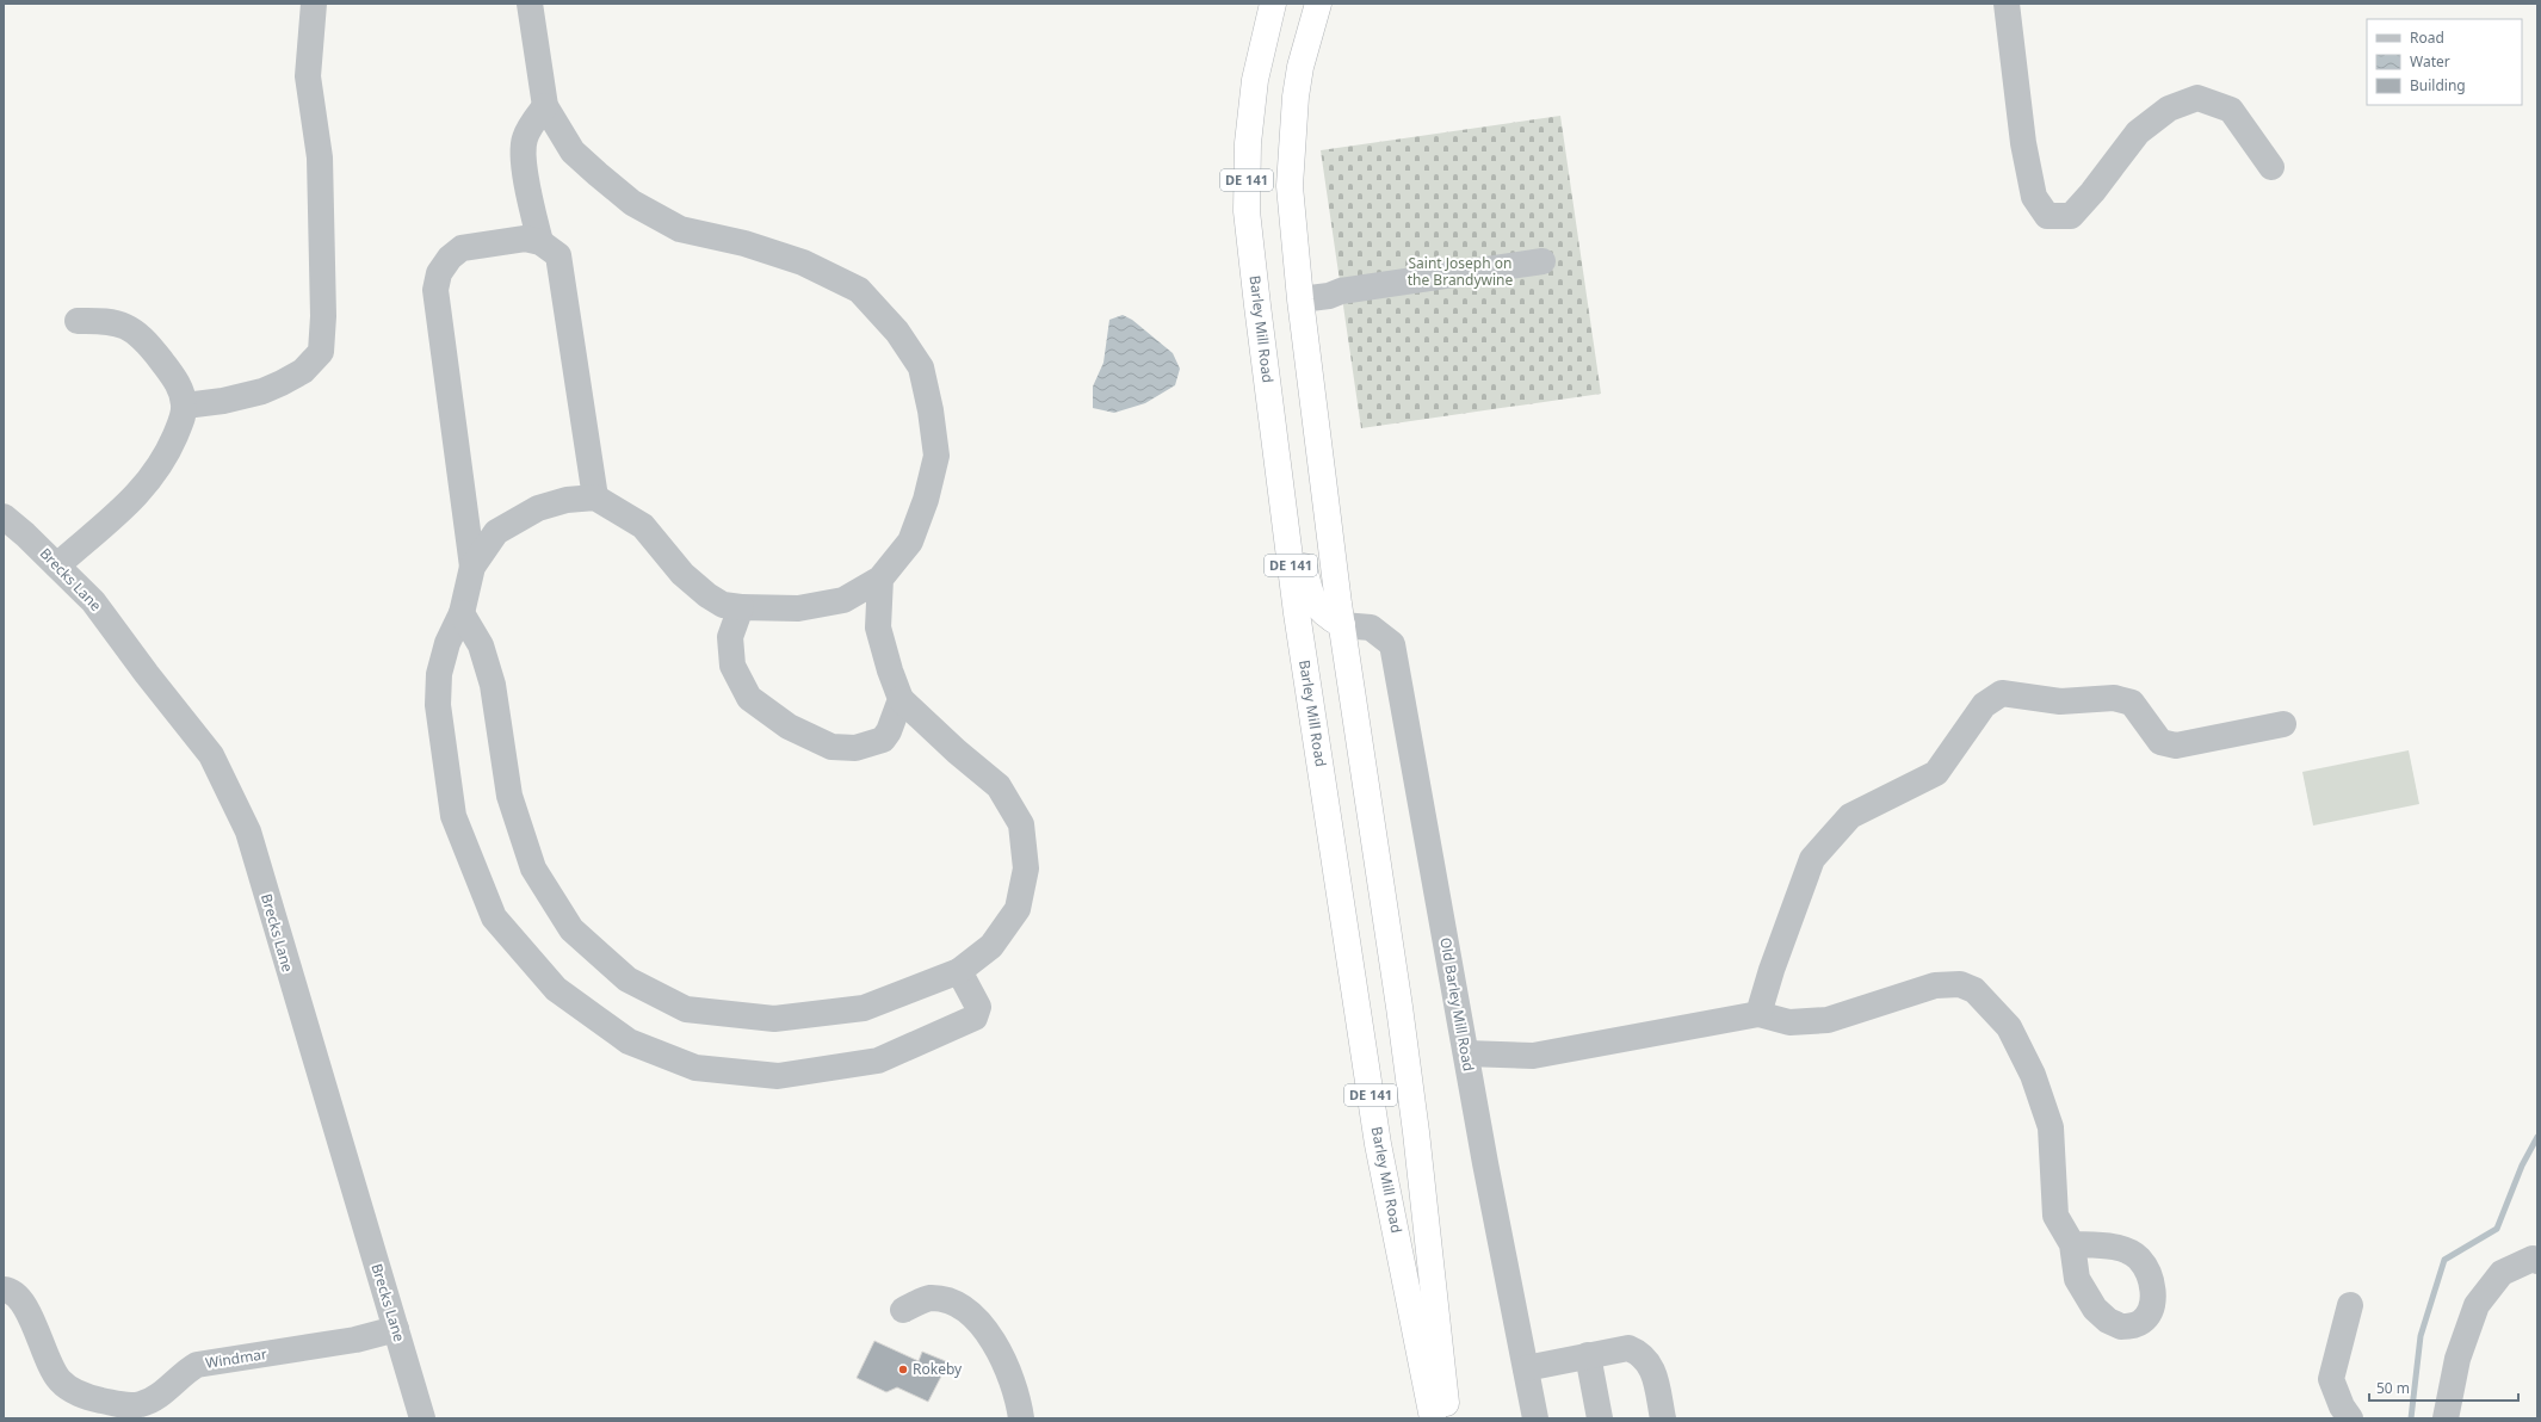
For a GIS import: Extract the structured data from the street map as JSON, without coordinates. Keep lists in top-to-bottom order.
{
  "streets": {
    "highway": ["DE 141", "Barley Mill Road"],
    "street": ["Brecks Lane", "Old Barley Mill Road", "Windmar"]
  },
  "crossings": [
    ["DE 141", "Old Barley Mill Road"],
    ["Brecks Lane", "Windmar"]
  ],
  "parks": ["Saint Joseph on the Brandywine"],
  "places": ["Rokeby"],
  "legend": ["Road", "Water", "Building"],
  "scale_bar": "50 m"
}
